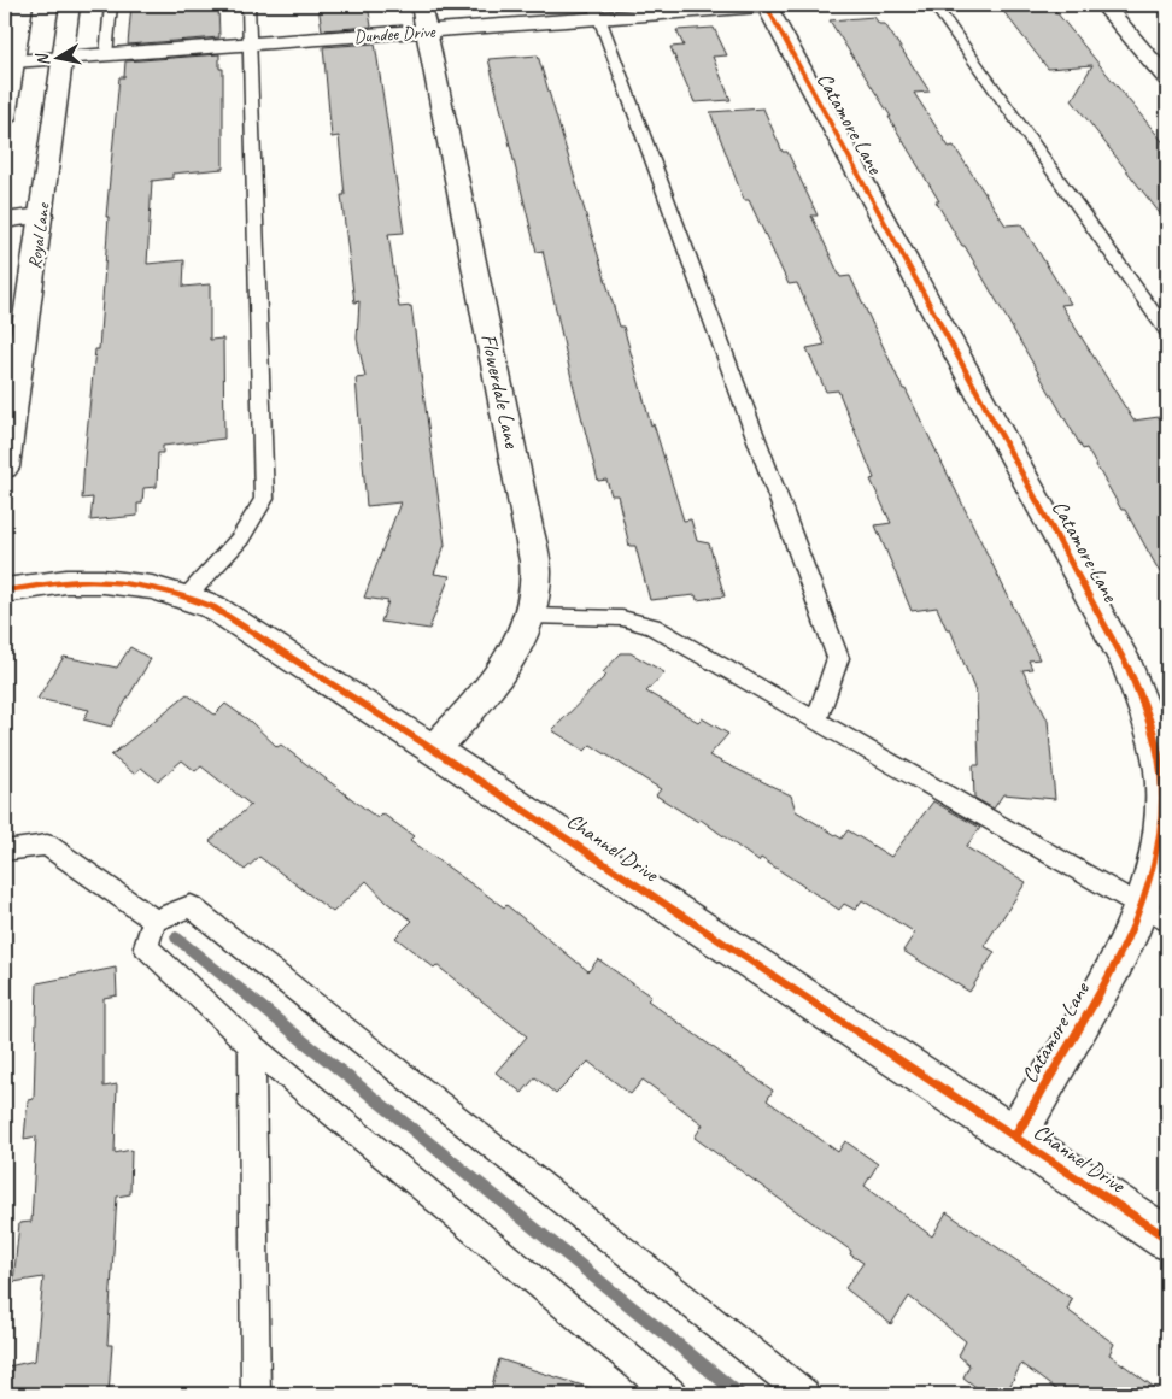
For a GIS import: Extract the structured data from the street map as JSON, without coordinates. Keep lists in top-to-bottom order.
{
  "streets": {
    "street": [
      "Dundee Drive",
      "Catamore Lane",
      "Royal Lane",
      "Flowerdale Lane",
      "Channel Drive"
    ]
  },
  "crossings": [
    ["Dundee Drive", "Catamore Lane"],
    ["Dundee Drive", "Royal Lane"],
    ["Dundee Drive", "Flowerdale Lane"],
    ["Catamore Lane", "Channel Drive"],
    ["Flowerdale Lane", "Channel Drive"]
  ],
  "north": "left"
}
